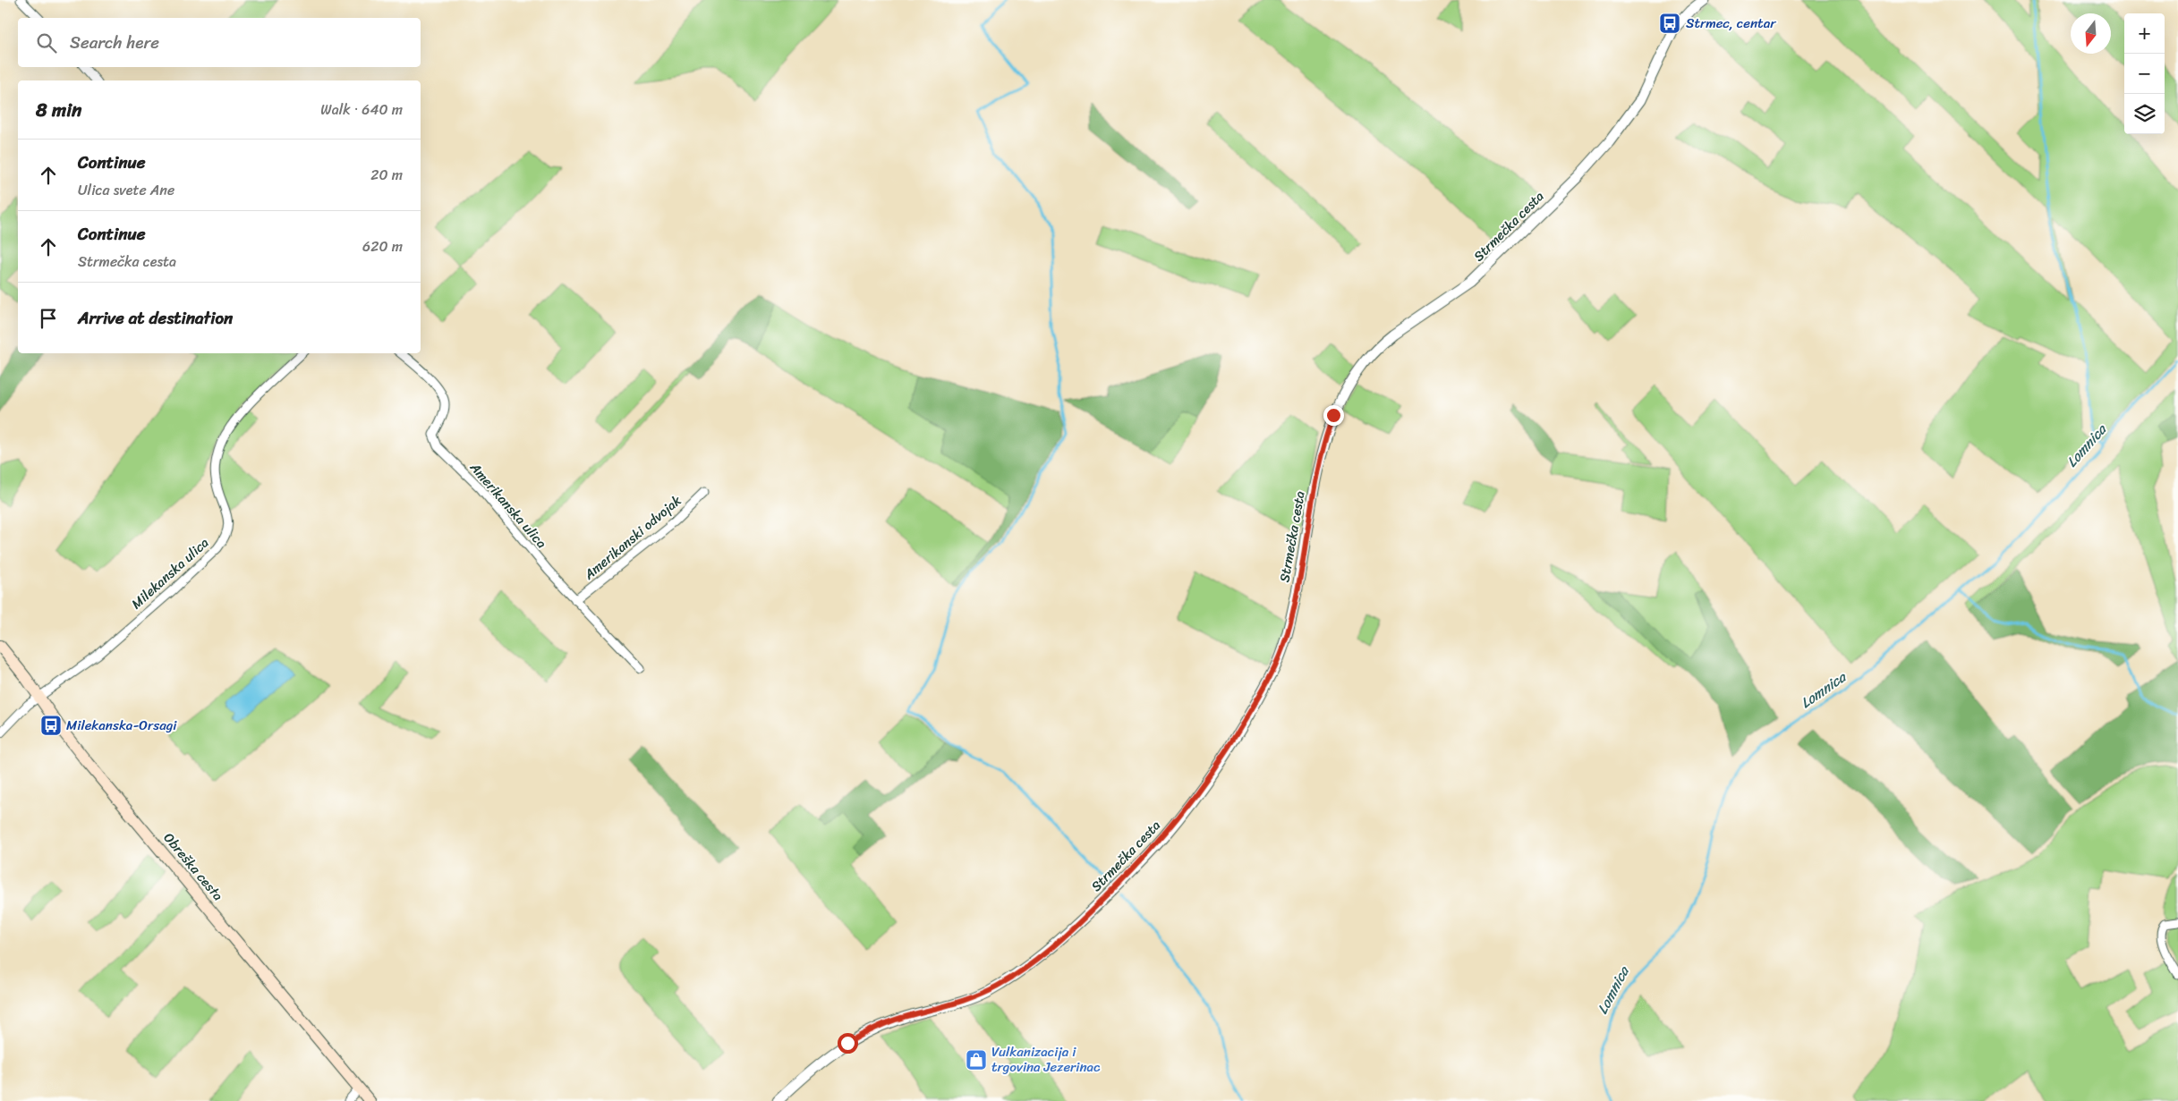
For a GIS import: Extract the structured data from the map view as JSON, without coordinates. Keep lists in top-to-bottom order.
{
  "streets": {
    "main road": ["Obreška cesta"],
    "street": [
      "Strmečka cesta",
      "Amerikanska ulica",
      "Amerikanski odvojak",
      "Milekanska ulica"
    ]
  },
  "crossings": [
    ["Amerikanska ulica", "Amerikanski odvojak"],
    ["Milekanska ulica", "Obreška cesta"]
  ],
  "water": ["Lomnica"],
  "places": {
    "bus stop": ["Strmec, centar", "Milekanska-Orsagi"],
    "shop": ["Vulkanizacija i trgovina Jezerinac"]
  },
  "north": "bottom",
  "page": {
    "map_buttons": ["+", "−"],
    "search": "Search here",
    "heading": ["8 min", "Walk · 640 m"],
    "list": [
      ["Continue", "Ulica svete Ane", "20 m"],
      ["Continue", "Strmečka cesta", "620 m"],
      "Arrive at destination"
    ]
  }
}
